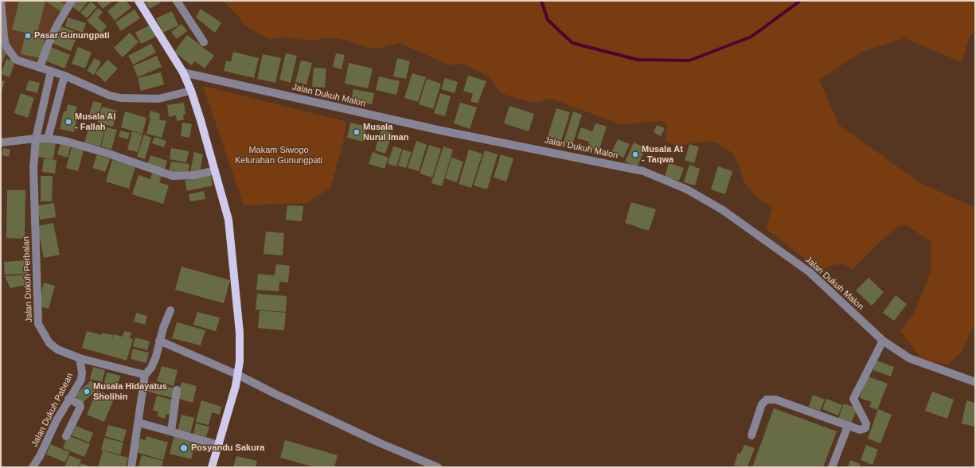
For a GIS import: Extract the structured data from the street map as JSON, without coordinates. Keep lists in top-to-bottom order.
{
  "streets": {
    "street": ["Jalan Dukuh Malon", "Jalan Dukuh Perbalan", "Jalan Dukuh Pabean"]
  },
  "crossings": [
    ["Jalan Dukuh Perbalan", "Jalan Dukuh Pabean"]
  ],
  "parks": ["Makam Siwogo Kelurahan Gunungpati"],
  "places": [
    "Pasar Gunungpati",
    "Musala Al - Fallah",
    "Musala Nurul Iman",
    "Musala At - Taqwa",
    "Musala Hidayatus Sholihin",
    "Posyandu Sakura"
  ]
}
